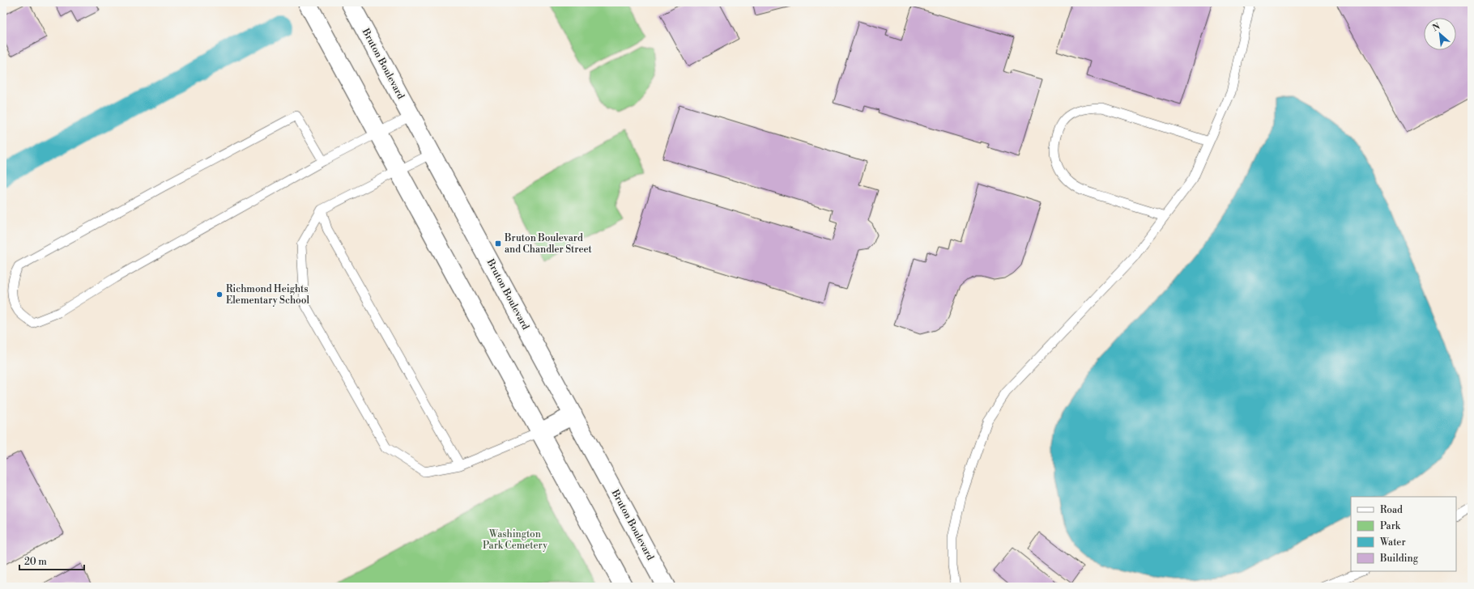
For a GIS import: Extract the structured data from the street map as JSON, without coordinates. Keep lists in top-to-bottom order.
{
  "streets": {
    "street": ["Bruton Boulevard"]
  },
  "parks": ["Washington Park Cemetery"],
  "places": {
    "transit": ["Bruton Boulevard and Chandler Street"],
    "other": ["Richmond Heights Elementary School"]
  },
  "legend": [
    "Road",
    "Park",
    "Water",
    "Building"
  ],
  "scale_bar": "20 m",
  "north": "top left"
}
